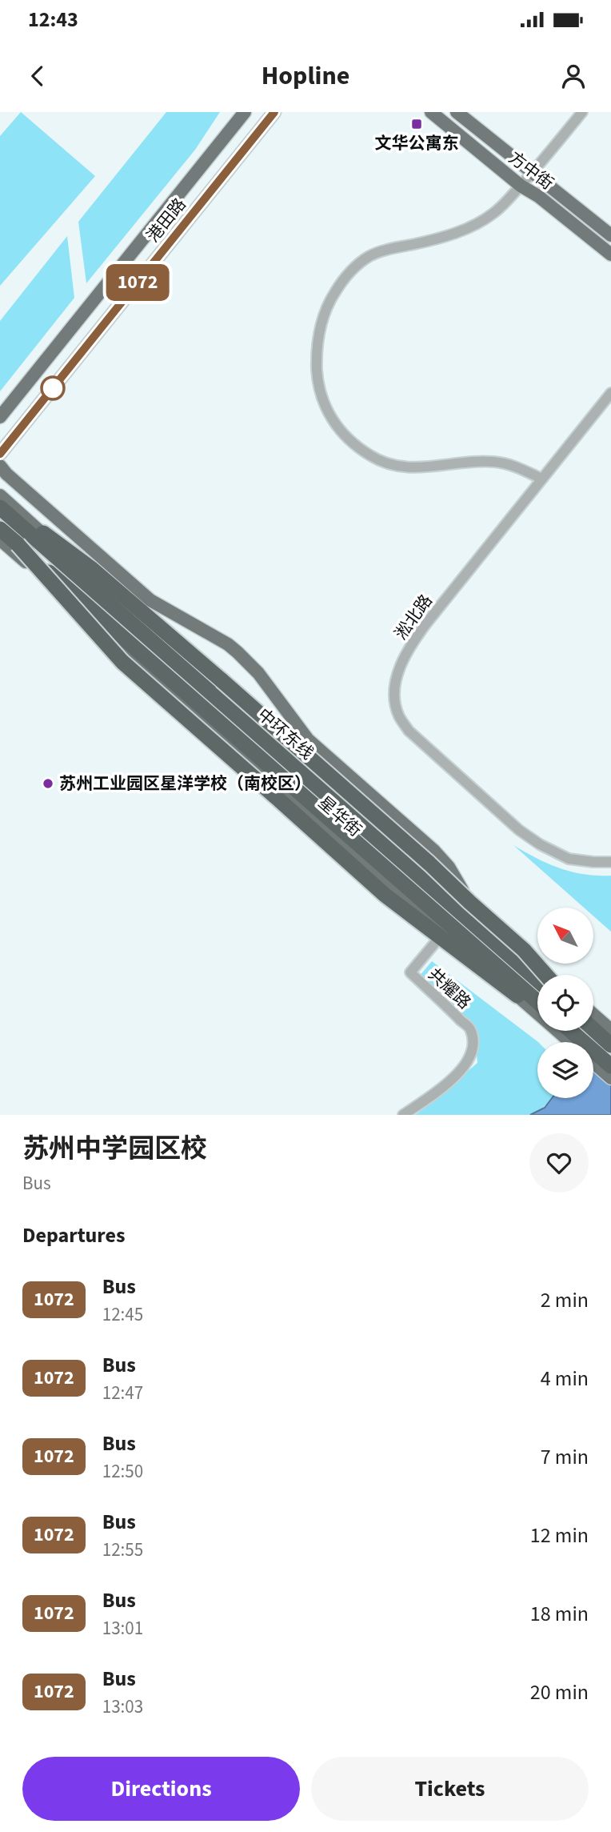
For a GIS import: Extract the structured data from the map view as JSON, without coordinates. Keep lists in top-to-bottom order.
{
  "streets": {
    "highway": ["中环东线"],
    "main road": ["方中街", "港田路", "星华街"],
    "street": ["淞北路", "共耀路"]
  },
  "crossings": [
    ["星华街", "共耀路"]
  ],
  "places": {
    "transit": ["文华公寓东"],
    "other": ["苏州工业园区星洋学校（南校区）"]
  },
  "lines": ["bus line 1072"],
  "north": "top left",
  "page": {
    "status": "12:43",
    "header": "Hopline",
    "on_map": "1072",
    "heading": [
      ["苏州中学园区校", "Bus"],
      "Departures"
    ],
    "list": [
      {
        "mark": "1072",
        "name": "Bus",
        "note": "12:45",
        "value": "2 min"
      },
      {
        "mark": "1072",
        "name": "Bus",
        "note": "12:47",
        "value": "4 min"
      },
      {
        "mark": "1072",
        "name": "Bus",
        "note": "12:50",
        "value": "7 min"
      },
      {
        "mark": "1072",
        "name": "Bus",
        "note": "12:55",
        "value": "12 min"
      },
      {
        "mark": "1072",
        "name": "Bus",
        "note": "13:01",
        "value": "18 min"
      },
      {
        "mark": "1072",
        "name": "Bus",
        "note": "13:03",
        "value": "20 min"
      }
    ],
    "buttons": ["Directions", "Tickets"]
  }
}
